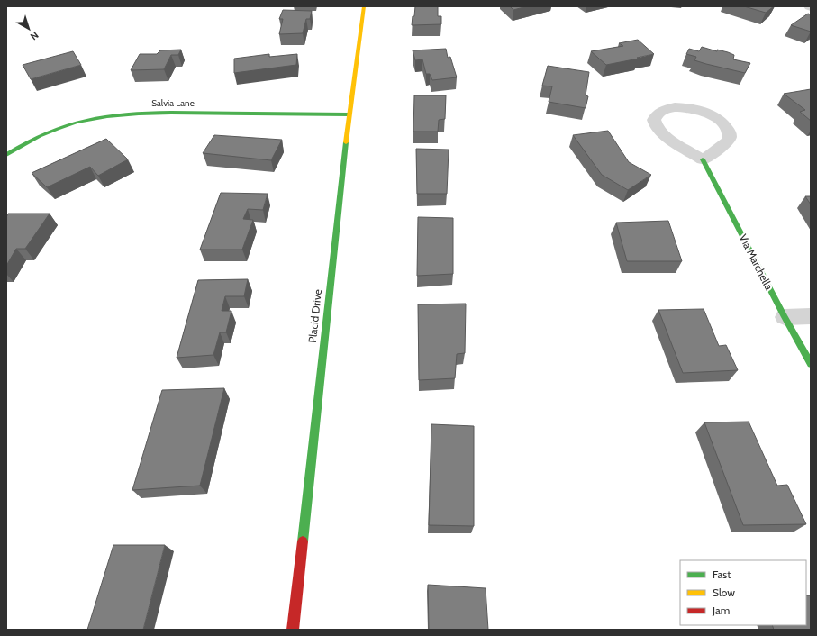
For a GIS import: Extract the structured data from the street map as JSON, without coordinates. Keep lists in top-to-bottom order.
{
  "streets": {
    "street": ["Salvia Lane", "Via Marchella", "Placid Drive"]
  },
  "crossings": [
    ["Salvia Lane", "Placid Drive"]
  ],
  "legend": ["Fast", "Slow", "Jam"],
  "north": "bottom right"
}
